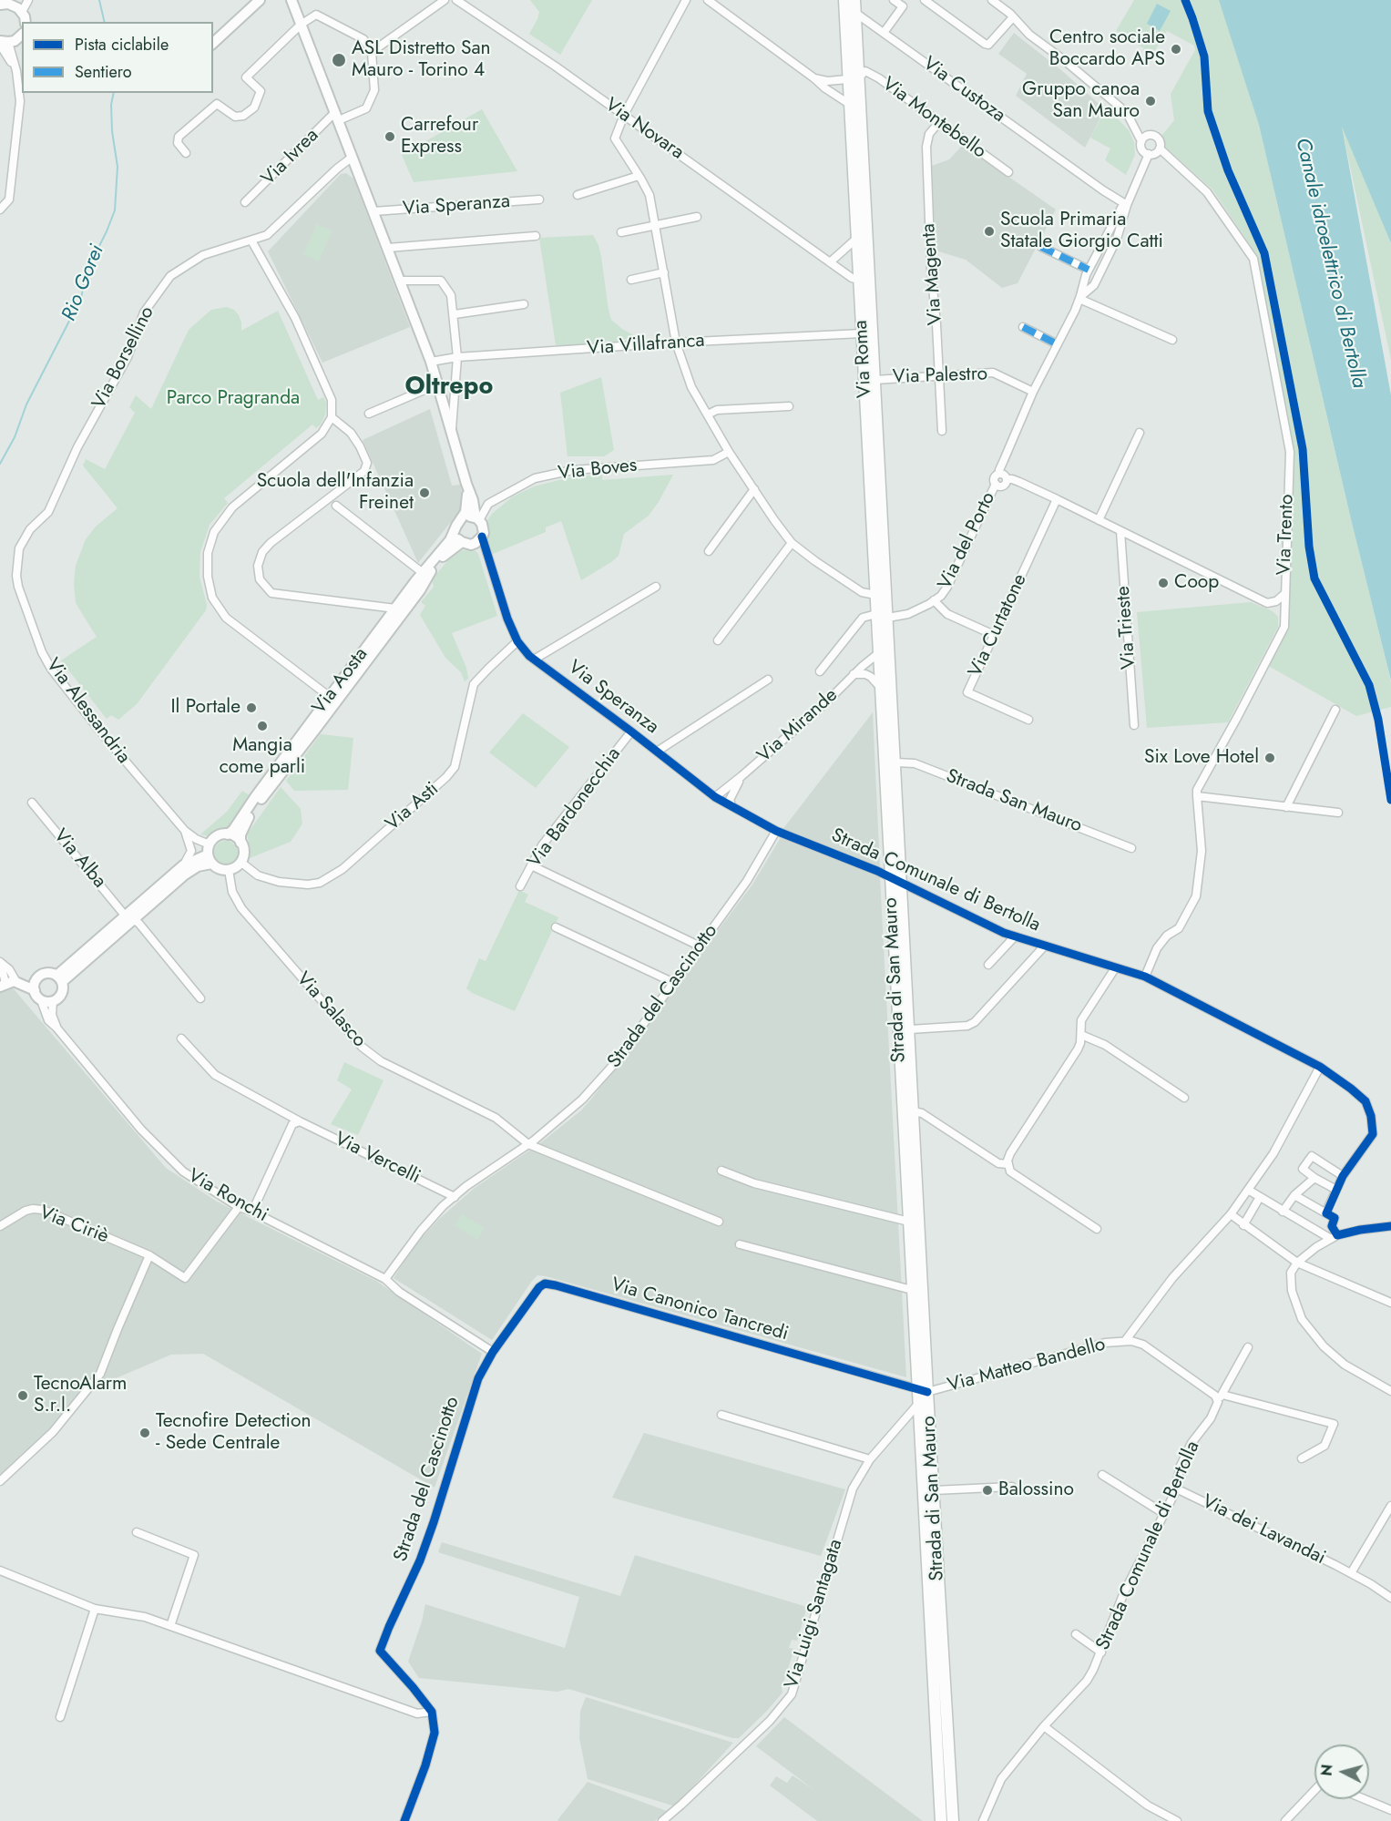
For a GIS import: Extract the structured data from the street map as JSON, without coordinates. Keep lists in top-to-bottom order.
{
  "streets": {
    "main road": ["Via Roma", "Strada di San Mauro"],
    "street": [
      "Via Custoza",
      "Via Montebello",
      "Via Novara",
      "Via Ivrea",
      "Via Speranza",
      "Via Magenta",
      "Via Villafranca",
      "Via Borsellino",
      "Via Palestro",
      "Via Boves",
      "Via Trento",
      "Via del Porto",
      "Via Curtatone",
      "Via Trieste",
      "Via Aosta",
      "Via Alessandria",
      "Via Mirande",
      "Strada San Mauro",
      "Via Asti",
      "Via Bardonecchia",
      "Via Alba",
      "Strada Comunale di Bertolla",
      "Strada del Cascinotto",
      "Via Salasco",
      "Via Vercelli",
      "Via Ronchi",
      "Via Ciriè",
      "Via Canonico Tancredi",
      "Via Matteo Bandello",
      "Via dei Lavandai",
      "Via Luigi Santagata"
    ]
  },
  "crossings": [
    ["Via Custoza", "Via Roma"],
    ["Via Custoza", "Via del Porto"],
    ["Via Montebello", "Via Magenta"],
    ["Via Montebello", "Via Roma"],
    ["Via Novara", "Via Roma"],
    ["Via Ivrea", "Via Speranza"],
    ["Via Speranza", "Via Villafranca"],
    ["Via Speranza", "Via Borsellino"],
    ["Via Speranza", "Via Boves"],
    ["Via Speranza", "Via Aosta"],
    ["Via Speranza", "Via Mirande"],
    ["Via Speranza", "Via Asti"],
    ["Via Speranza", "Via Bardonecchia"],
    ["Via Speranza", "Strada Comunale di Bertolla"],
    ["Via Speranza", "Strada del Cascinotto"],
    ["Via Magenta", "Via Palestro"],
    ["Via Villafranca", "Via Roma"],
    ["Via Borsellino", "Via Alessandria"],
    ["Via Roma", "Via Palestro"],
    ["Via Roma", "Via del Porto"],
    ["Via Roma", "Via Mirande"],
    ["Via Roma", "Strada di San Mauro"],
    ["Via Palestro", "Via del Porto"],
    ["Via Boves", "Via Aosta"],
    ["Via Trento", "Via del Porto"],
    ["Via Aosta", "Via Alessandria"],
    ["Via Aosta", "Via Asti"],
    ["Via Aosta", "Via Salasco"],
    ["Via Alessandria", "Via Asti"],
    ["Via Alessandria", "Via Salasco"],
    ["Strada San Mauro", "Strada di San Mauro"],
    ["Via Asti", "Via Salasco"],
    ["Strada Comunale di Bertolla", "Strada di San Mauro"],
    ["Strada Comunale di Bertolla", "Strada del Cascinotto"],
    ["Strada Comunale di Bertolla", "Via dei Lavandai"],
    ["Strada di San Mauro", "Via Canonico Tancredi"],
    ["Strada di San Mauro", "Via Matteo Bandello"],
    ["Strada di San Mauro", "Via Luigi Santagata"],
    ["Strada del Cascinotto", "Via Salasco"],
    ["Strada del Cascinotto", "Via Vercelli"],
    ["Strada del Cascinotto", "Via Ronchi"],
    ["Strada del Cascinotto", "Via Canonico Tancredi"],
    ["Via Ronchi", "Via Ciriè"],
    ["Via Canonico Tancredi", "Via Matteo Bandello"]
  ],
  "districts": ["Oltrepo"],
  "water": ["Canale idroelettrico di Bertolla", "Rio Gorei"],
  "parks": ["Parco Pragranda"],
  "places": [
    "Centro sociale Boccardo APS",
    "ASL Distretto San Mauro - Torino 4",
    "Gruppo canoa San Mauro",
    "Carrefour Express",
    "Scuola Primaria Statale Giorgio Catti",
    "Scuola dell'Infanzia Freinet",
    "Coop",
    "Il Portale",
    "Mangia come parli",
    "Six Love Hotel",
    "TecnoAlarm S.r.l.",
    "Tecnofire Detection - Sede Centrale",
    "Balossino"
  ],
  "legend": ["Pista ciclabile", "Sentiero"],
  "north": "left"
}
